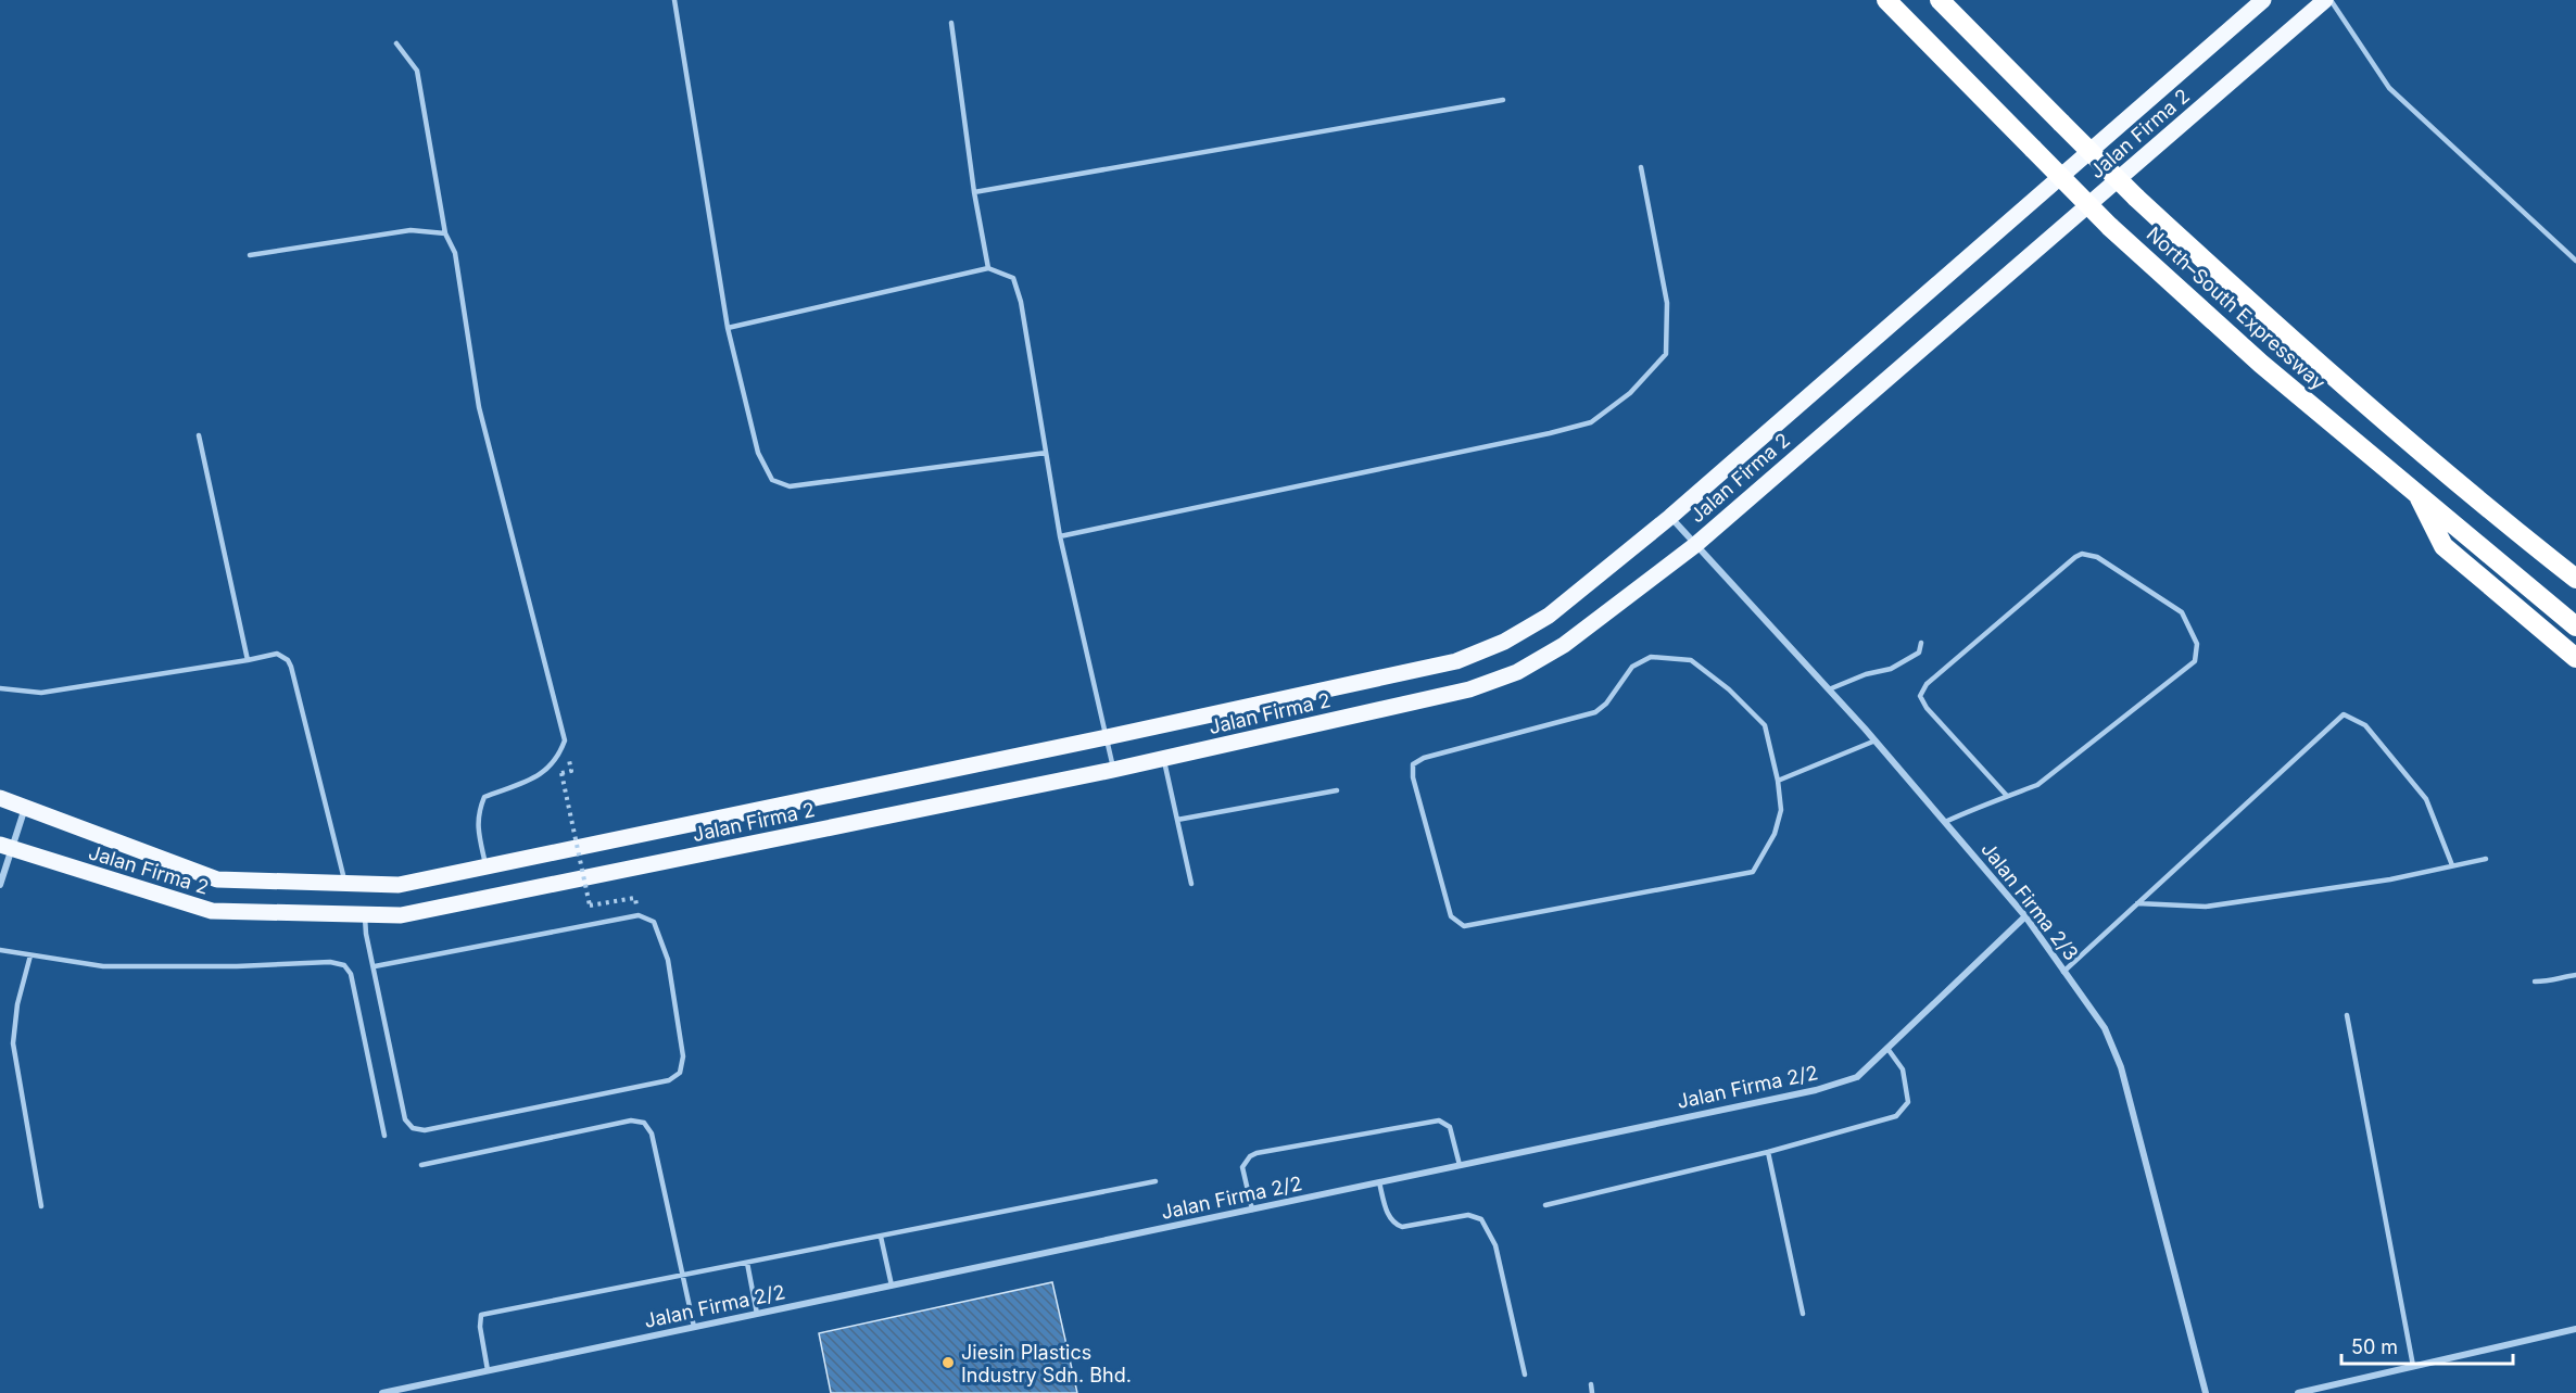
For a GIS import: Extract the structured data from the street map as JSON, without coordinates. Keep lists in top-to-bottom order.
{
  "streets": {
    "highway": ["North–South Expressway"],
    "main road": ["Jalan Firma 2"],
    "street": ["Jalan Firma 2/3", "Jalan Firma 2/2"]
  },
  "crossings": [
    ["Jalan Firma 2", "Jalan Firma 2/3"],
    ["Jalan Firma 2/3", "Jalan Firma 2/2"]
  ],
  "places": ["Jiesin Plastics Industry Sdn. Bhd."],
  "scale_bar": "50 m"
}
